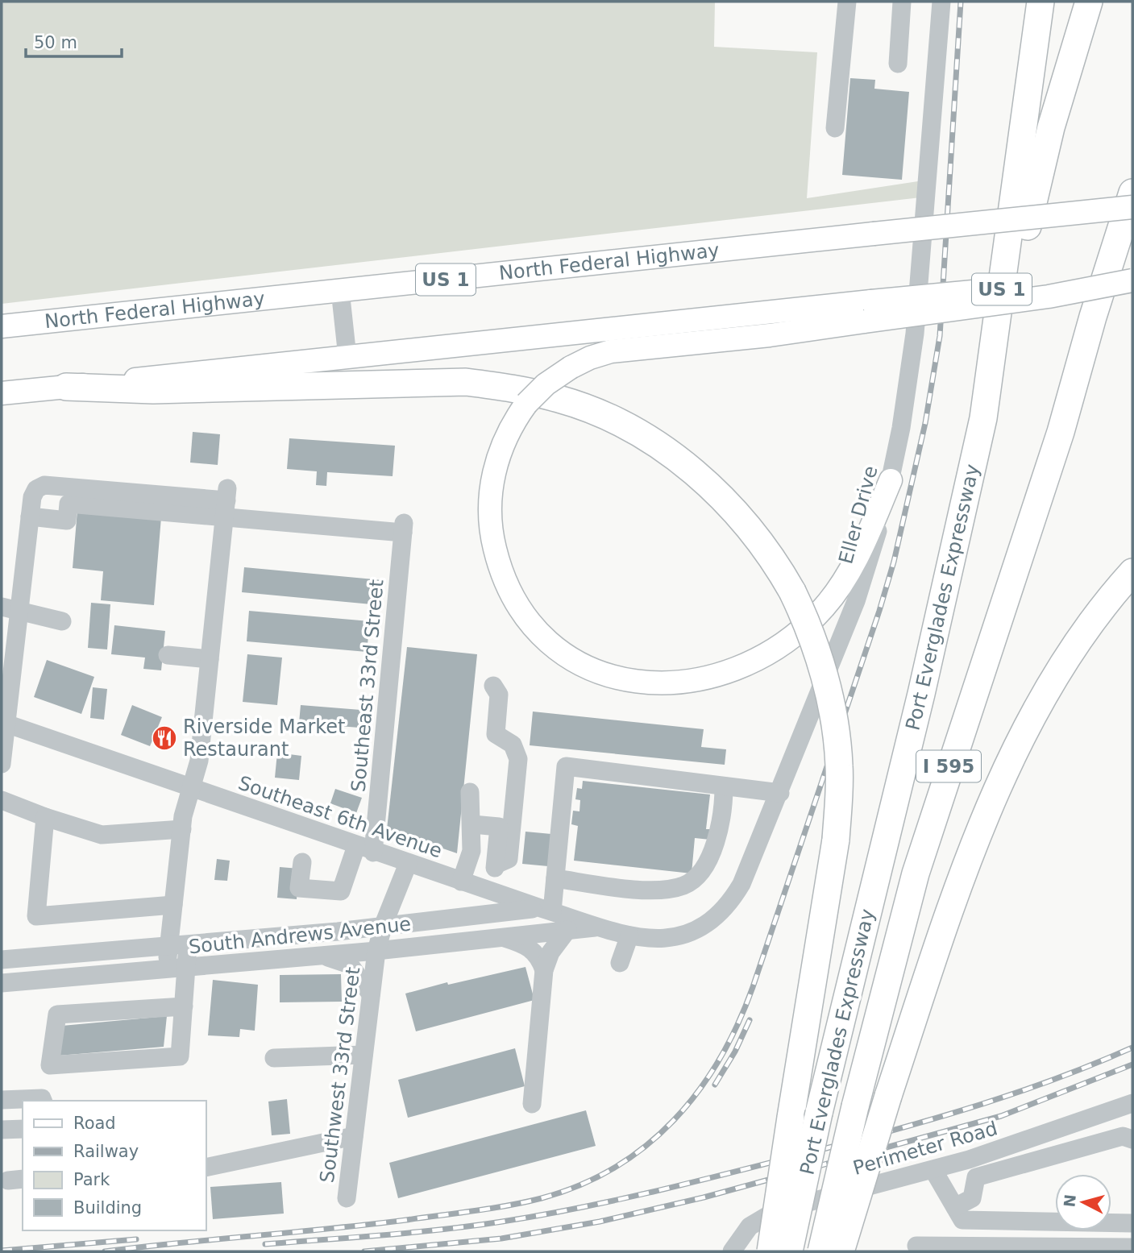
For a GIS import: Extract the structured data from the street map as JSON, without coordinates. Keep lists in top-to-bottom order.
{
  "streets": {
    "highway": ["Port Everglades Expressway", "I 595"],
    "main road": ["North Federal Highway", "US 1"],
    "street": [
      "Eller Drive",
      "Southeast 33rd Street",
      "Southeast 6th Avenue",
      "South Andrews Avenue",
      "Southwest 33rd Street",
      "Perimeter Road"
    ]
  },
  "crossings": [
    ["Eller Drive", "Southeast 6th Avenue"],
    ["Southeast 33rd Street", "Southeast 6th Avenue"],
    ["Southeast 6th Avenue", "South Andrews Avenue"],
    ["Southeast 6th Avenue", "Southwest 33rd Street"],
    ["South Andrews Avenue", "Southwest 33rd Street"]
  ],
  "places": {
    "restaurant": ["Riverside Market Restaurant"]
  },
  "legend": [
    "Road",
    "Railway",
    "Park",
    "Building"
  ],
  "scale_bar": "50 m",
  "north": "left"
}
